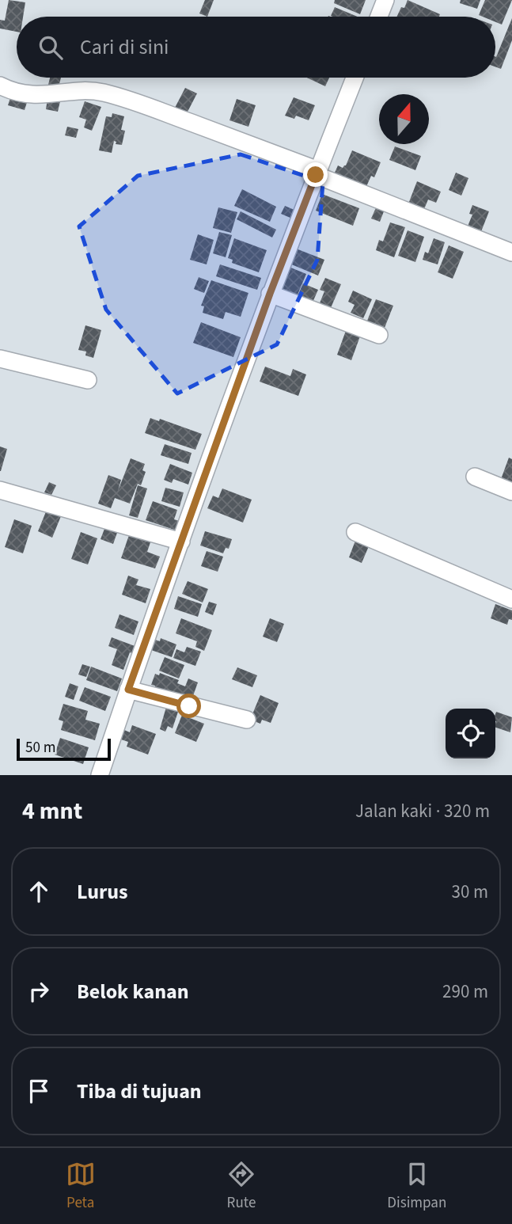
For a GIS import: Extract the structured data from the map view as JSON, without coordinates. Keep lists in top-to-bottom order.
{
  "scale_bar": "50 m",
  "north": "top",
  "page": {
    "search": "Cari di sini",
    "scale": "50 m",
    "heading": ["4 mnt", "Jalan kaki · 320 m"],
    "list": [
      ["Lurus", "30 m"],
      ["Belok kanan", "290 m"],
      "Tiba di tujuan"
    ],
    "nav": ["Peta", "Rute", "Disimpan"]
  }
}
